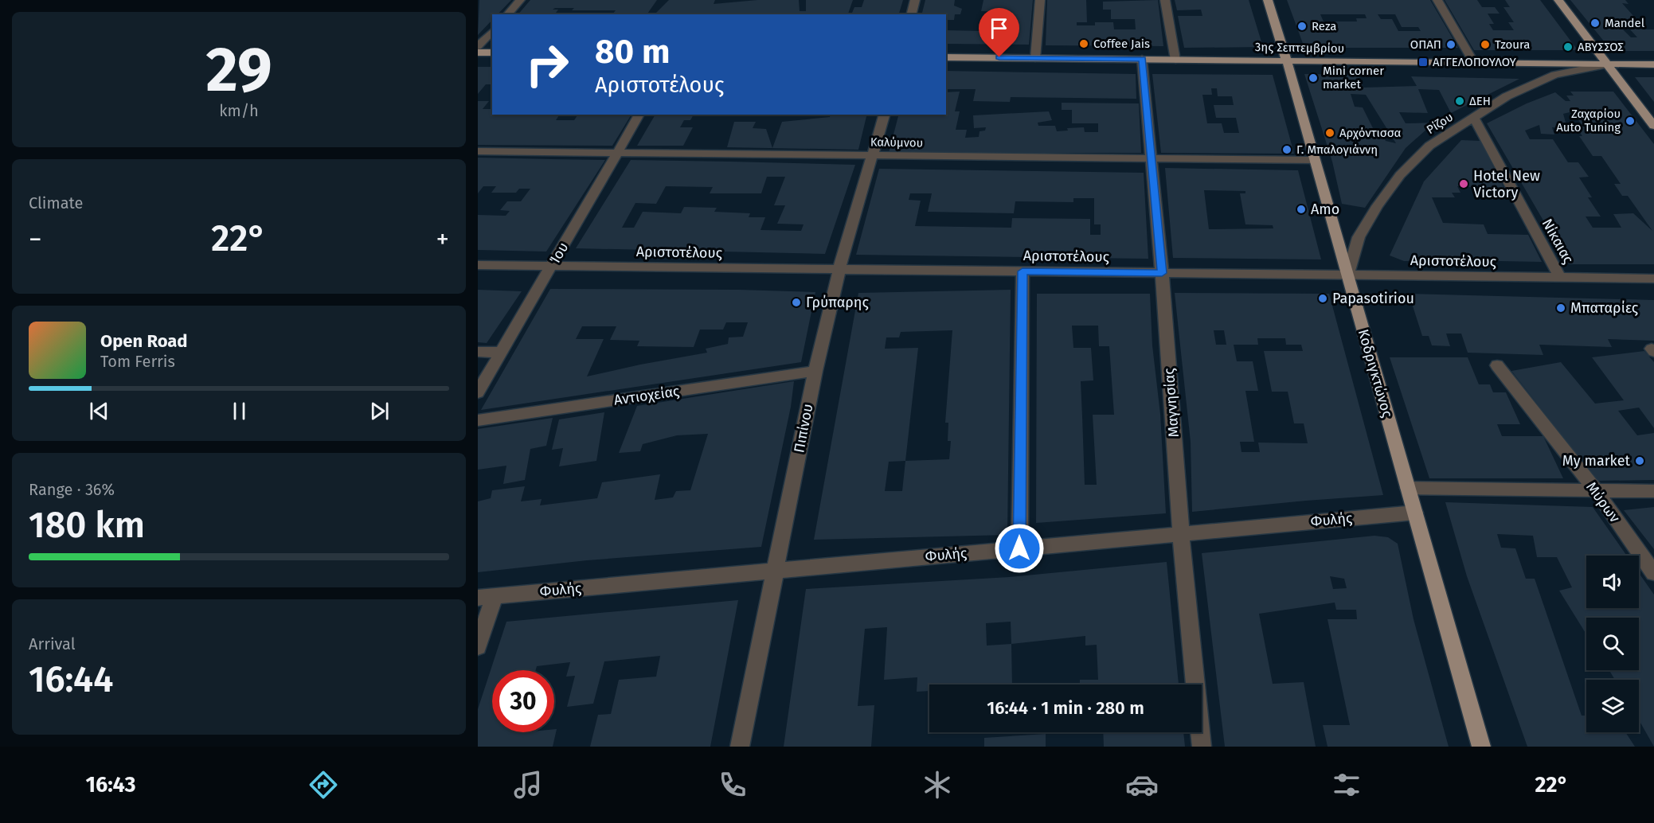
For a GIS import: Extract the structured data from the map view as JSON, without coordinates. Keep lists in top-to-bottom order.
{
  "streets": {
    "main road": ["3ης Σεπτεμβρίου", "Κοδριγκτώνος"],
    "street": [
      "Ρίζου",
      "Καλύμνου",
      "Νίκαιας",
      "Αριστοτέλους",
      "Ίου",
      "Αντιοχείας",
      "Μαγνησίας",
      "Πιπίνου",
      "Μύρων",
      "Φυλής"
    ]
  },
  "crossings": [
    ["3ης Σεπτεμβρίου", "Ρίζου"],
    ["3ης Σεπτεμβρίου", "Κοδριγκτώνος"],
    ["3ης Σεπτεμβρίου", "Μαγνησίας"],
    ["Ρίζου", "Νίκαιας"],
    ["Ρίζου", "Αριστοτέλους"],
    ["Ρίζου", "Κοδριγκτώνος"],
    ["Καλύμνου", "Ίου"],
    ["Καλύμνου", "Κοδριγκτώνος"],
    ["Καλύμνου", "Μαγνησίας"],
    ["Καλύμνου", "Πιπίνου"],
    ["Νίκαιας", "Αριστοτέλους"],
    ["Αριστοτέλους", "Ίου"],
    ["Αριστοτέλους", "Κοδριγκτώνος"],
    ["Αριστοτέλους", "Μαγνησίας"],
    ["Αριστοτέλους", "Πιπίνου"],
    ["Κοδριγκτώνος", "Φυλής"],
    ["Αντιοχείας", "Πιπίνου"],
    ["Μαγνησίας", "Φυλής"],
    ["Πιπίνου", "Φυλής"]
  ],
  "places": {
    "other": [
      "Mandel",
      "Reza",
      "Coffee Jais",
      "ΟΠΑΠ",
      "Tzoura",
      "ΑΒΥΣΣΟΣ",
      "Mini corner market",
      "ΔΕΗ",
      "Ζαχαρίου Auto Tuning",
      "Αρχόντισσα",
      "Γ. Μπαλογιάννη",
      "Hotel New Victory",
      "Amo",
      "Papasotiriou",
      "Γρύπαρης",
      "Μπαταρίες",
      "My market"
    ],
    "transit": ["ΑΓΓΕΛΟΠΟΥΛΟΥ"]
  },
  "page": {
    "tile": [
      ["29", "km/h"],
      "Climate",
      ["Range · 36%", "180 km"],
      ["Arrival", "16:44"]
    ],
    "turn": ["80 m", "Αριστοτέλους"],
    "heat": ["−", "22°", "+"],
    "song": ["Open Road", "Tom Ferris"],
    "limit": "30",
    "trip": "16:44 · 1 min · 280 m",
    "tabs": ["16:43", "22°"]
  }
}
